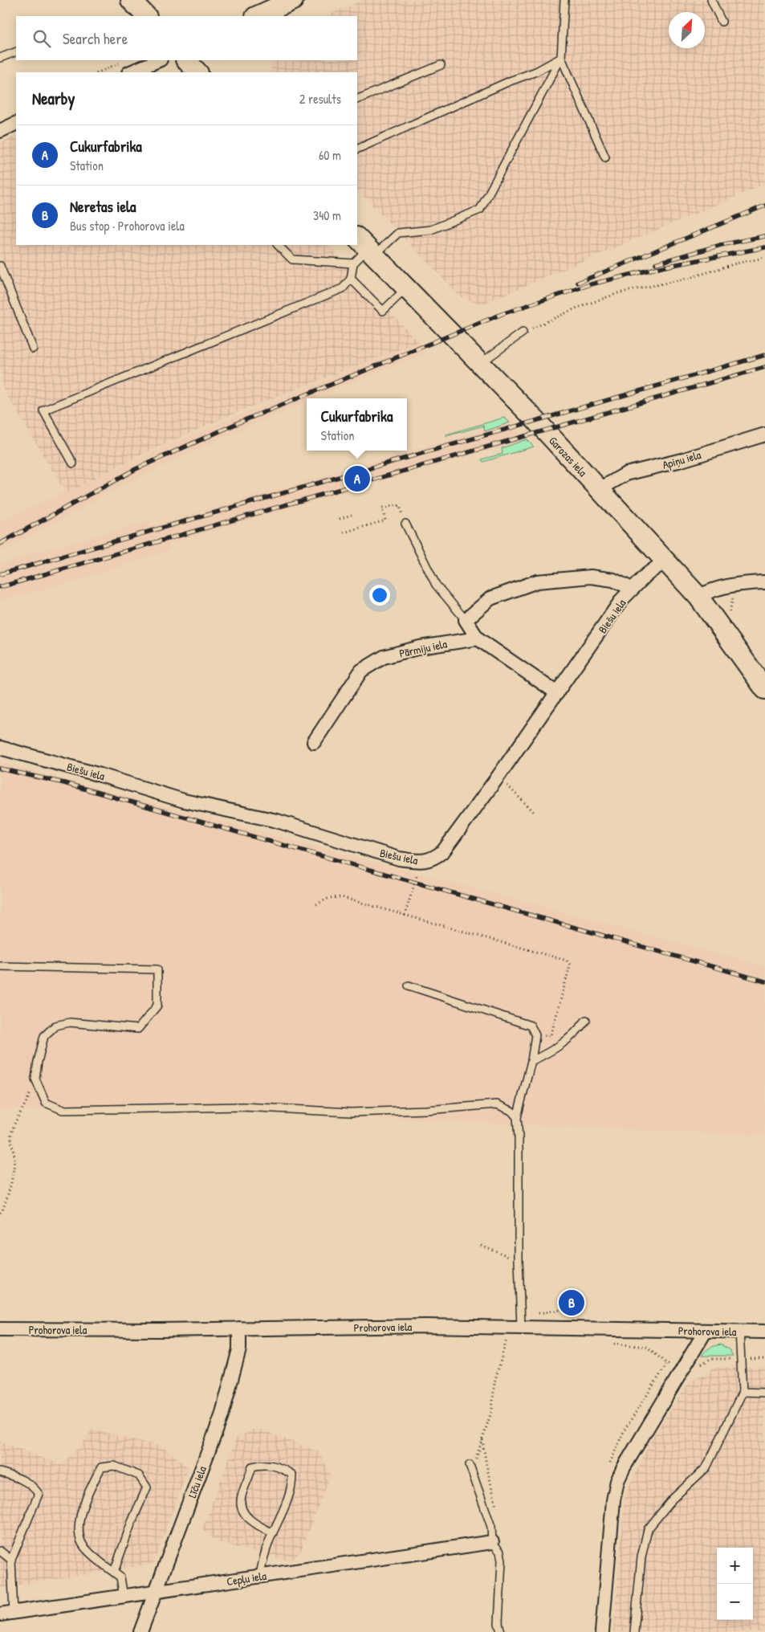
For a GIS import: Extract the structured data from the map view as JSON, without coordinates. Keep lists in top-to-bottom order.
{
  "streets": {
    "main road": ["Garozas iela"],
    "street": [
      "Apiņu iela",
      "Biešu iela",
      "Pārmiju iela",
      "Prohorova iela",
      "Līču iela",
      "Cepļu iela"
    ]
  },
  "crossings": [
    ["Garozas iela", "Apiņu iela"],
    ["Garozas iela", "Biešu iela"],
    ["Prohorova iela", "Līču iela"],
    ["Līču iela", "Cepļu iela"]
  ],
  "north": "top right",
  "page": {
    "search": "Search here",
    "heading": ["Nearby", "2 results"],
    "list": [
      {
        "mark": "A",
        "name": "Cukurfabrika",
        "note": "Station",
        "value": "60 m"
      },
      {
        "mark": "B",
        "name": "Neretas iela",
        "note": "Bus stop · Prohorova iela",
        "value": "340 m"
      }
    ],
    "popup": ["Cukurfabrika", "Station"],
    "pins": ["A", "B"],
    "map_buttons": ["+", "−"]
  }
}
